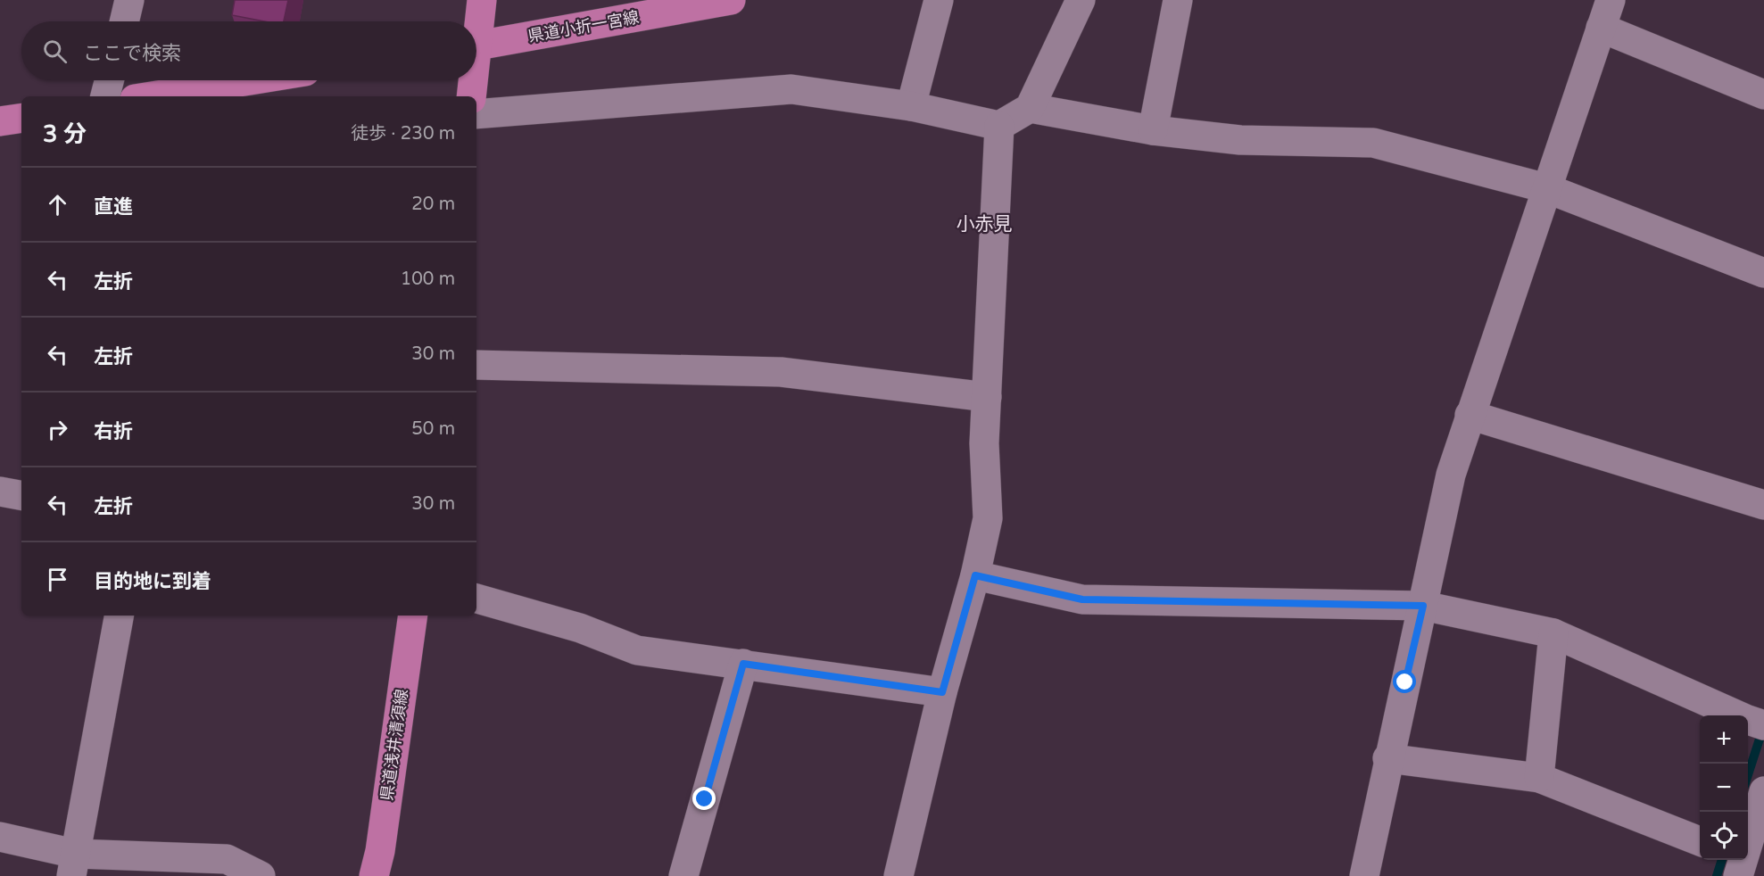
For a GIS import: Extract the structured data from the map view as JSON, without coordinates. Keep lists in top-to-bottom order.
{
  "streets": {
    "main road": ["県道小折一宮線", "県道浅井清須線"]
  },
  "districts": ["小赤見"],
  "page": {
    "search": "ここで検索",
    "heading": ["3 分", "徒歩 · 230 m"],
    "list": [
      ["直進", "20 m"],
      ["左折", "100 m"],
      ["左折", "30 m"],
      ["右折", "50 m"],
      ["左折", "30 m"],
      "目的地に到着"
    ],
    "map_buttons": ["+", "−"]
  }
}
